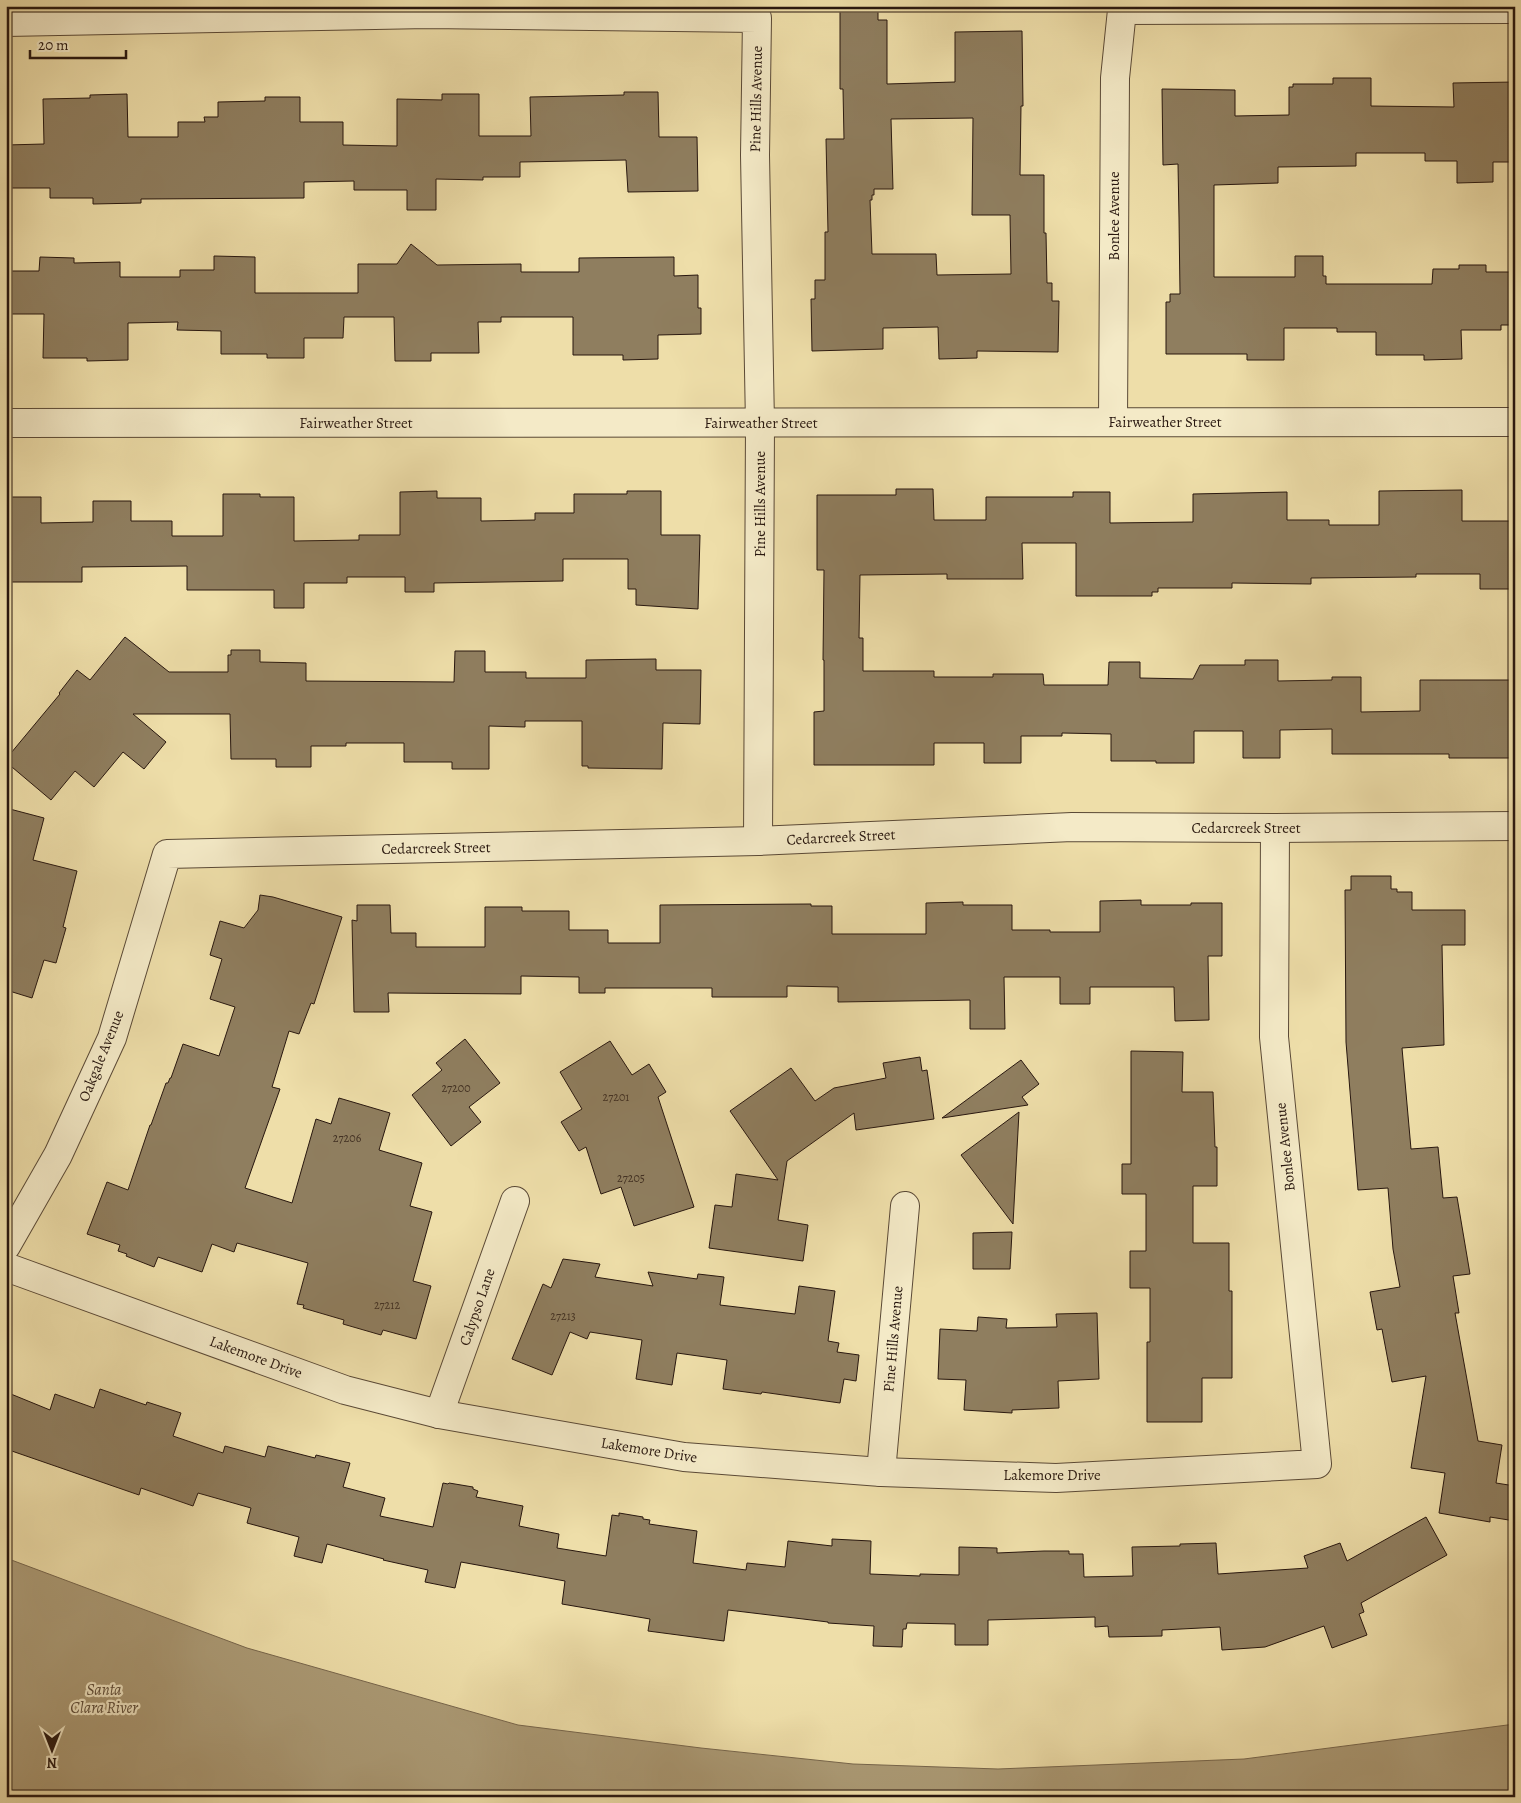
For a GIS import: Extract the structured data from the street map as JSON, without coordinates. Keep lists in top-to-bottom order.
{
  "streets": {
    "street": [
      "Pine Hills Avenue",
      "Bonlee Avenue",
      "Fairweather Street",
      "Cedarcreek Street",
      "Oakgale Avenue",
      "Calypso Lane",
      "Lakemore Drive"
    ]
  },
  "crossings": [
    ["Pine Hills Avenue", "Fairweather Street"],
    ["Pine Hills Avenue", "Cedarcreek Street"],
    ["Pine Hills Avenue", "Lakemore Drive"],
    ["Bonlee Avenue", "Fairweather Street"],
    ["Bonlee Avenue", "Cedarcreek Street"],
    ["Bonlee Avenue", "Lakemore Drive"],
    ["Cedarcreek Street", "Oakgale Avenue"],
    ["Calypso Lane", "Lakemore Drive"]
  ],
  "water": ["Santa Clara River"],
  "house_numbers": [
    "27200",
    "27201",
    "27206",
    "27205",
    "27212",
    "27213"
  ],
  "scale_bar": "20 m",
  "north": "bottom"
}
